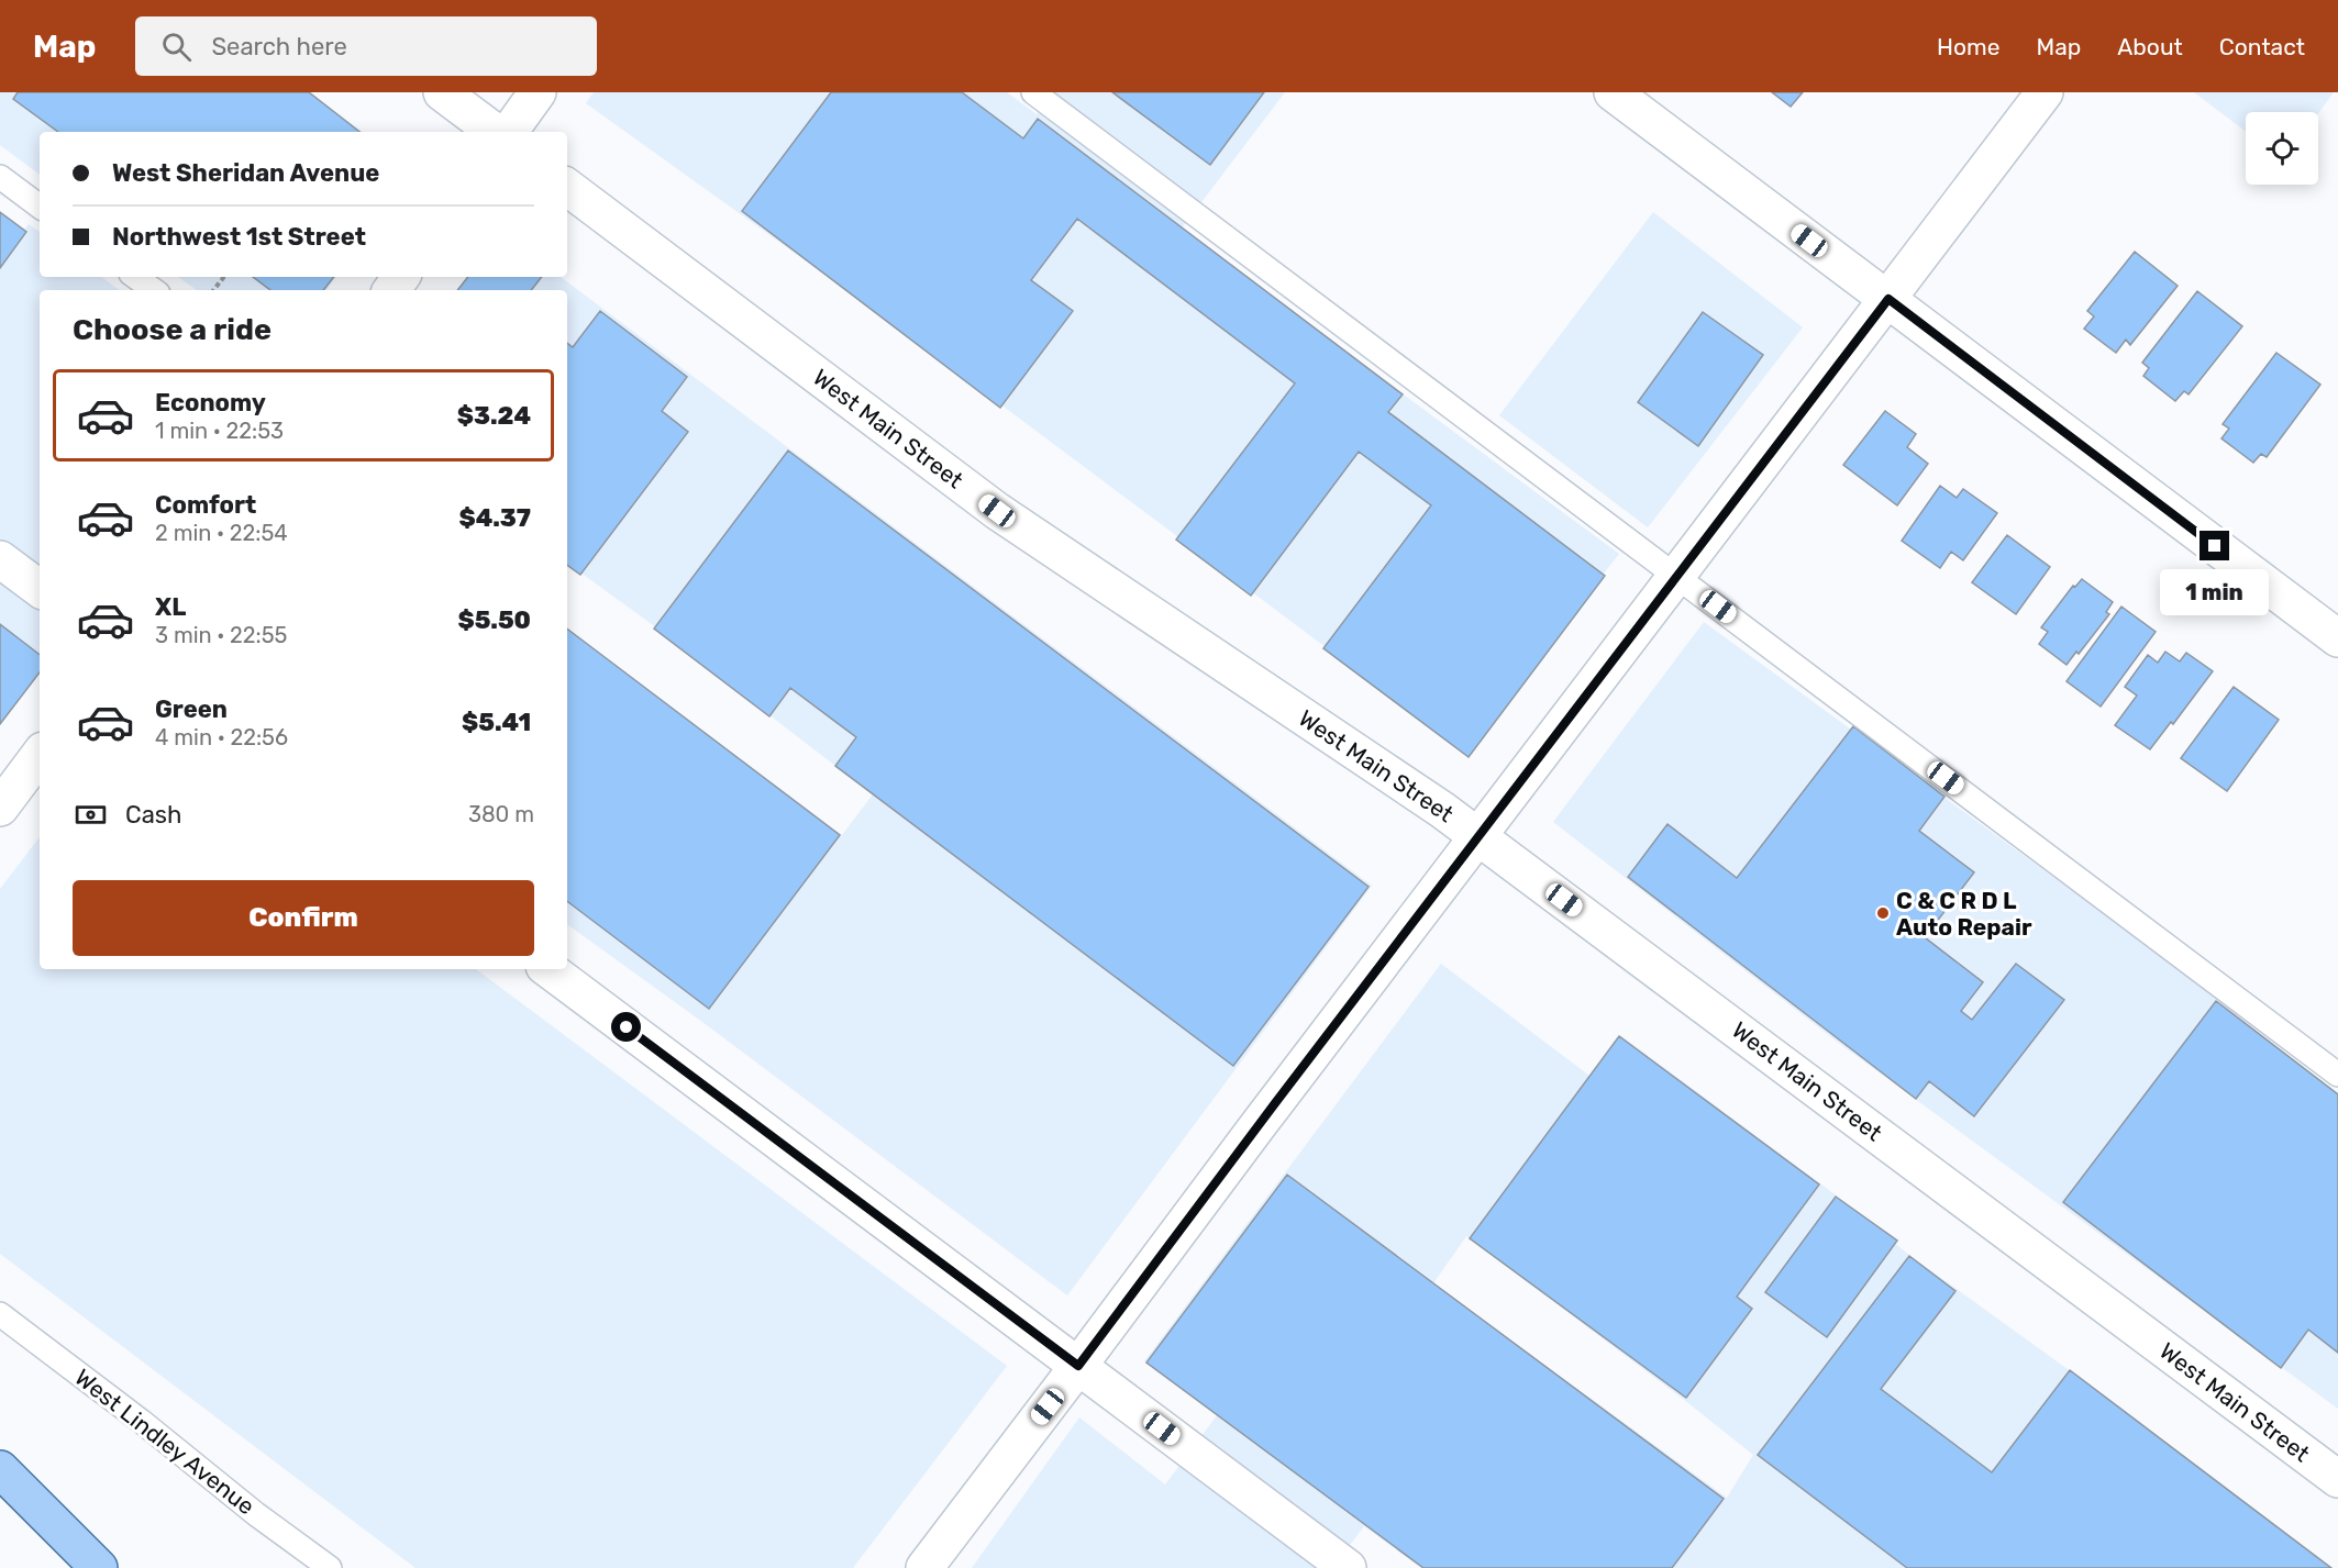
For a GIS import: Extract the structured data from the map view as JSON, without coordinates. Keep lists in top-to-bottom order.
{
  "streets": {
    "street": ["West Main Street"],
    "lane": ["West Lindley Avenue"]
  },
  "places": ["C & C R D L Auto Repair"],
  "page": {
    "header": "Map",
    "search": "Search here",
    "nav": [
      "Home",
      "Map",
      "About",
      "Contact"
    ],
    "banner": ["West Sheridan Avenue", "Northwest 1st Street"],
    "heading": "Choose a ride",
    "list": [
      {
        "name": "Economy",
        "note": "1 min · 22:53",
        "value": "$3.24"
      },
      {
        "name": "Comfort",
        "note": "2 min · 22:54",
        "value": "$4.37"
      },
      {
        "name": "XL",
        "note": "3 min · 22:55",
        "value": "$5.50"
      },
      {
        "name": "Green",
        "note": "4 min · 22:56",
        "value": "$5.41"
      }
    ],
    "bubble": "1 min",
    "pay": ["Cash", "380 m"],
    "buttons": "Confirm"
  }
}
